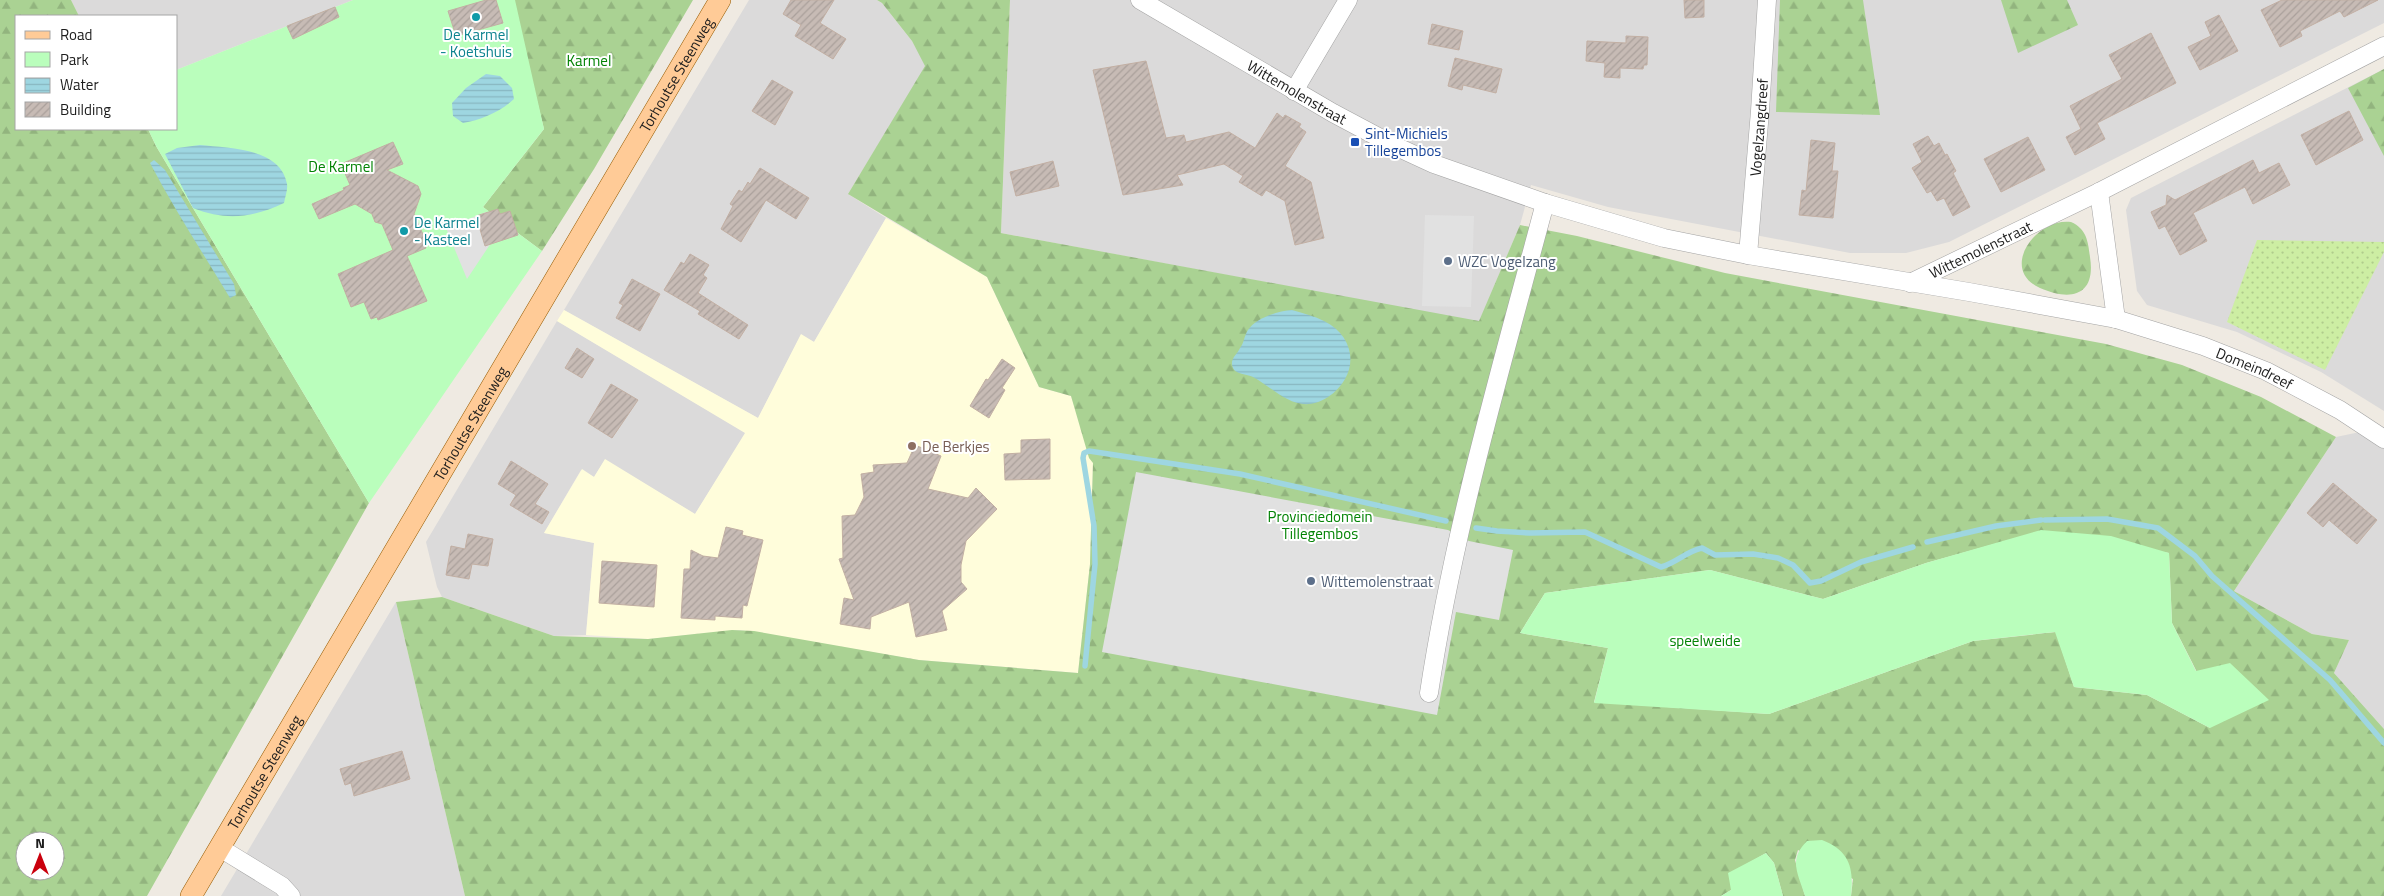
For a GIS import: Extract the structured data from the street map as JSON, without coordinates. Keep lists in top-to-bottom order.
{
  "streets": {
    "main road": ["Torhoutse Steenweg"],
    "street": ["Wittemolenstraat", "Vogelzangdreef", "Domeindreef"]
  },
  "crossings": [
    ["Wittemolenstraat", "Vogelzangdreef"],
    ["Wittemolenstraat", "Domeindreef"]
  ],
  "parks": [
    "Karmel",
    "De Karmel",
    "Provinciedomein Tillegembos",
    "speelweide"
  ],
  "places": {
    "other": [
      "De Karmel - Koetshuis",
      "De Karmel - Kasteel",
      "WZC Vogelzang",
      "De Berkjes",
      "Wittemolenstraat"
    ],
    "transit": ["Sint-Michiels Tillegembos"]
  },
  "legend": [
    "Road",
    "Park",
    "Water",
    "Building"
  ],
  "north": "top"
}
